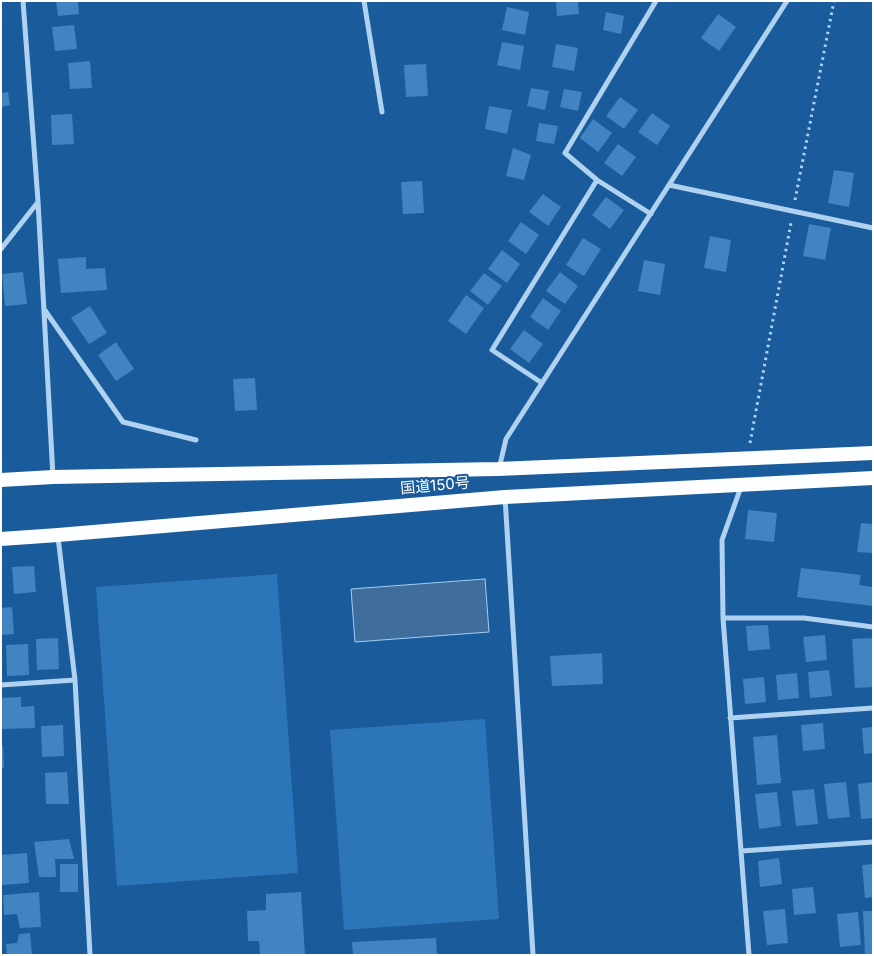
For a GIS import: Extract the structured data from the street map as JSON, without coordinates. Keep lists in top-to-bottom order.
{
  "streets": {
    "highway": ["国道150号"]
  }
}
